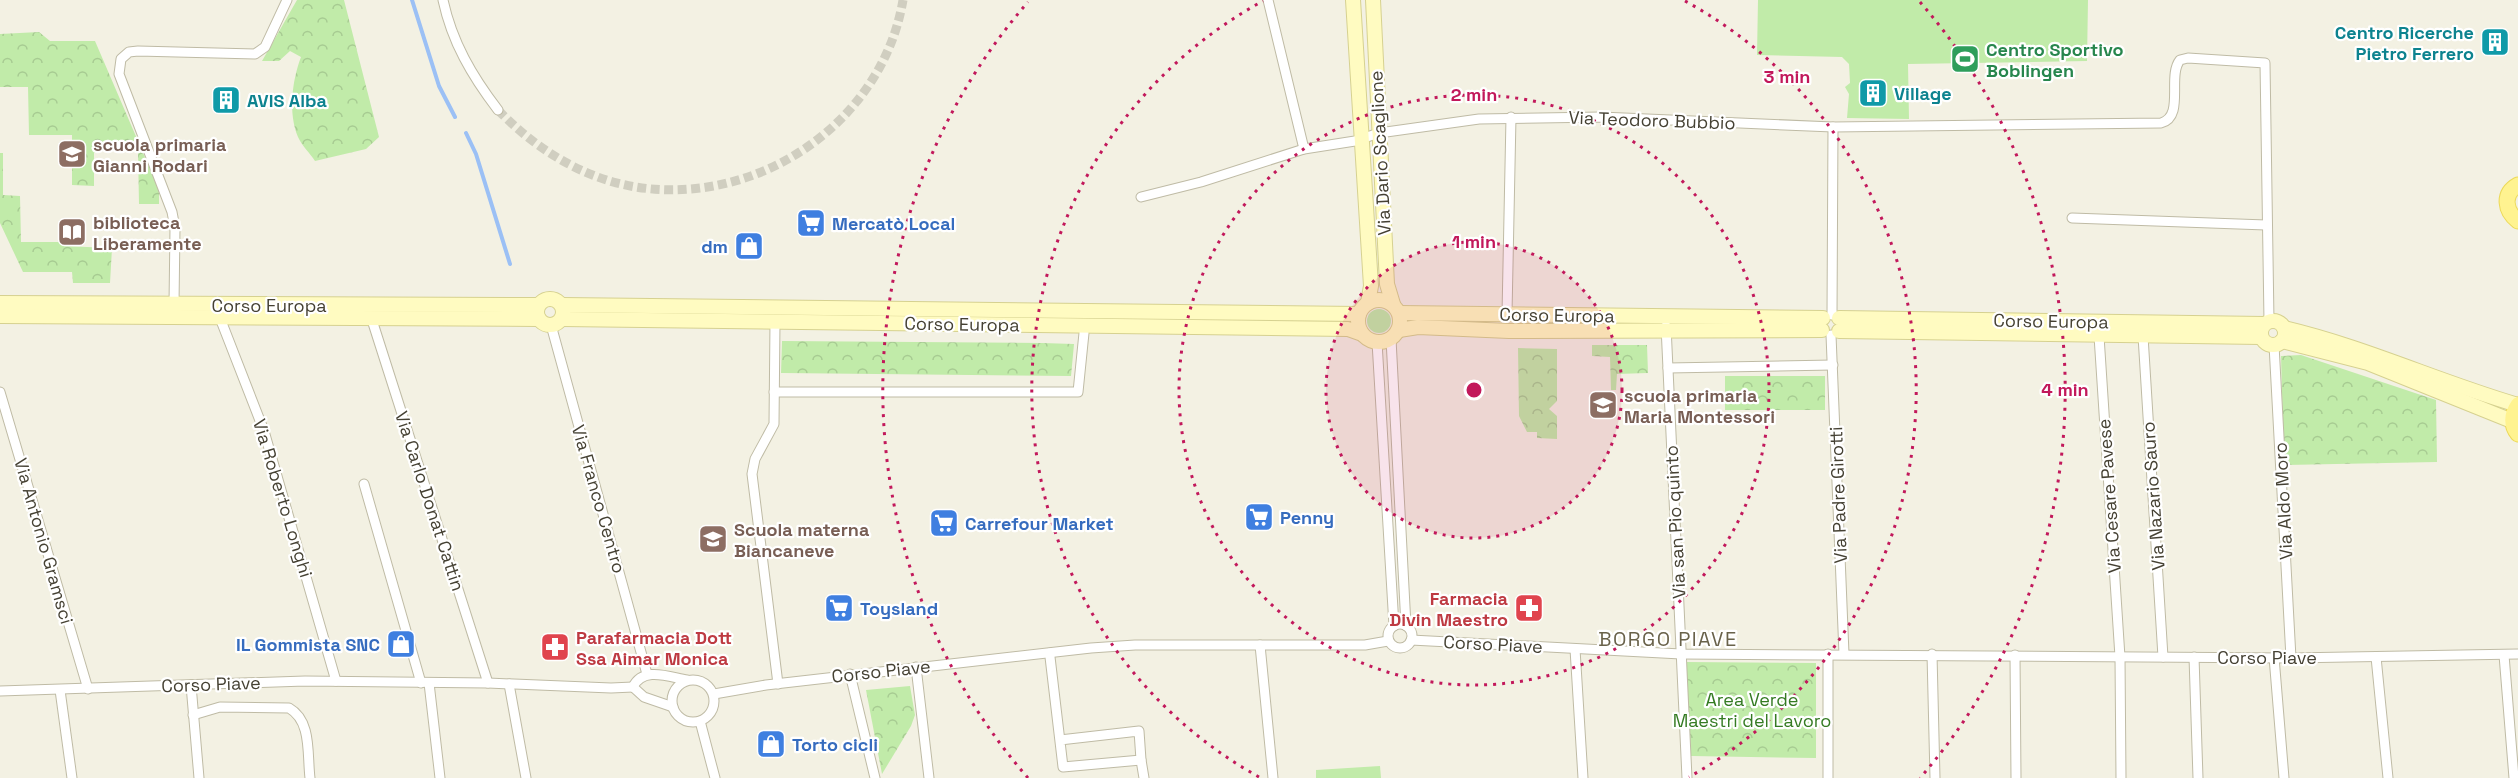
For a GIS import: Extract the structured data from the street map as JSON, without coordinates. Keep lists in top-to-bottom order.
{
  "streets": {
    "main road": ["Via Dario Scaglione", "Corso Europa"],
    "street": [
      "Via Teodoro Bubbio",
      "Via Padre Girotti",
      "Via Cesare Pavese",
      "Via Nazario Sauro",
      "Via Roberto Longhi",
      "Via Franco Centro",
      "Via Carlo Donat Cattin",
      "Via Aldo Moro",
      "Via san Pio quinto",
      "Via Antonio Gramsci",
      "Corso Piave"
    ]
  },
  "crossings": [
    ["Via Teodoro Bubbio", "Via Dario Scaglione"],
    ["Via Teodoro Bubbio", "Via Padre Girotti"],
    ["Via Dario Scaglione", "Corso Europa"],
    ["Corso Europa", "Via Padre Girotti"],
    ["Corso Europa", "Via Cesare Pavese"],
    ["Corso Europa", "Via Nazario Sauro"],
    ["Corso Europa", "Via Roberto Longhi"],
    ["Corso Europa", "Via Franco Centro"],
    ["Corso Europa", "Via Carlo Donat Cattin"],
    ["Corso Europa", "Via Aldo Moro"],
    ["Corso Europa", "Via san Pio quinto"],
    ["Via Padre Girotti", "Corso Piave"],
    ["Via Cesare Pavese", "Corso Piave"],
    ["Via Nazario Sauro", "Corso Piave"],
    ["Via Roberto Longhi", "Corso Piave"],
    ["Via Carlo Donat Cattin", "Corso Piave"],
    ["Via Aldo Moro", "Corso Piave"],
    ["Via san Pio quinto", "Corso Piave"],
    ["Via Antonio Gramsci", "Corso Piave"]
  ],
  "districts": ["BORGO PIAVE"],
  "parks": ["Area Verde Maestri del Lavoro"],
  "places": {
    "building": ["Centro Ricerche Pietro Ferrero", "Village", "AVIS Alba"],
    "sports": ["Centro Sportivo Boblingen"],
    "school or university": ["scuola primaria Gianni Rodari", "scuola primaria Maria Montessori", "Scuola materna Biancaneve"],
    "supermarket": [
      "Mercatò Local",
      "Penny",
      "Carrefour Market",
      "Toysland"
    ],
    "library": ["biblioteca Liberamente"],
    "shop": ["dm", "IL Gommista SNC", "Torto cicli"],
    "pharmacy": ["Farmacia Divin Maestro", "Parafarmacia Dott Ssa Aimar Monica"]
  },
  "rings": [
    "3 min",
    "2 min",
    "1 min",
    "4 min"
  ]
}
